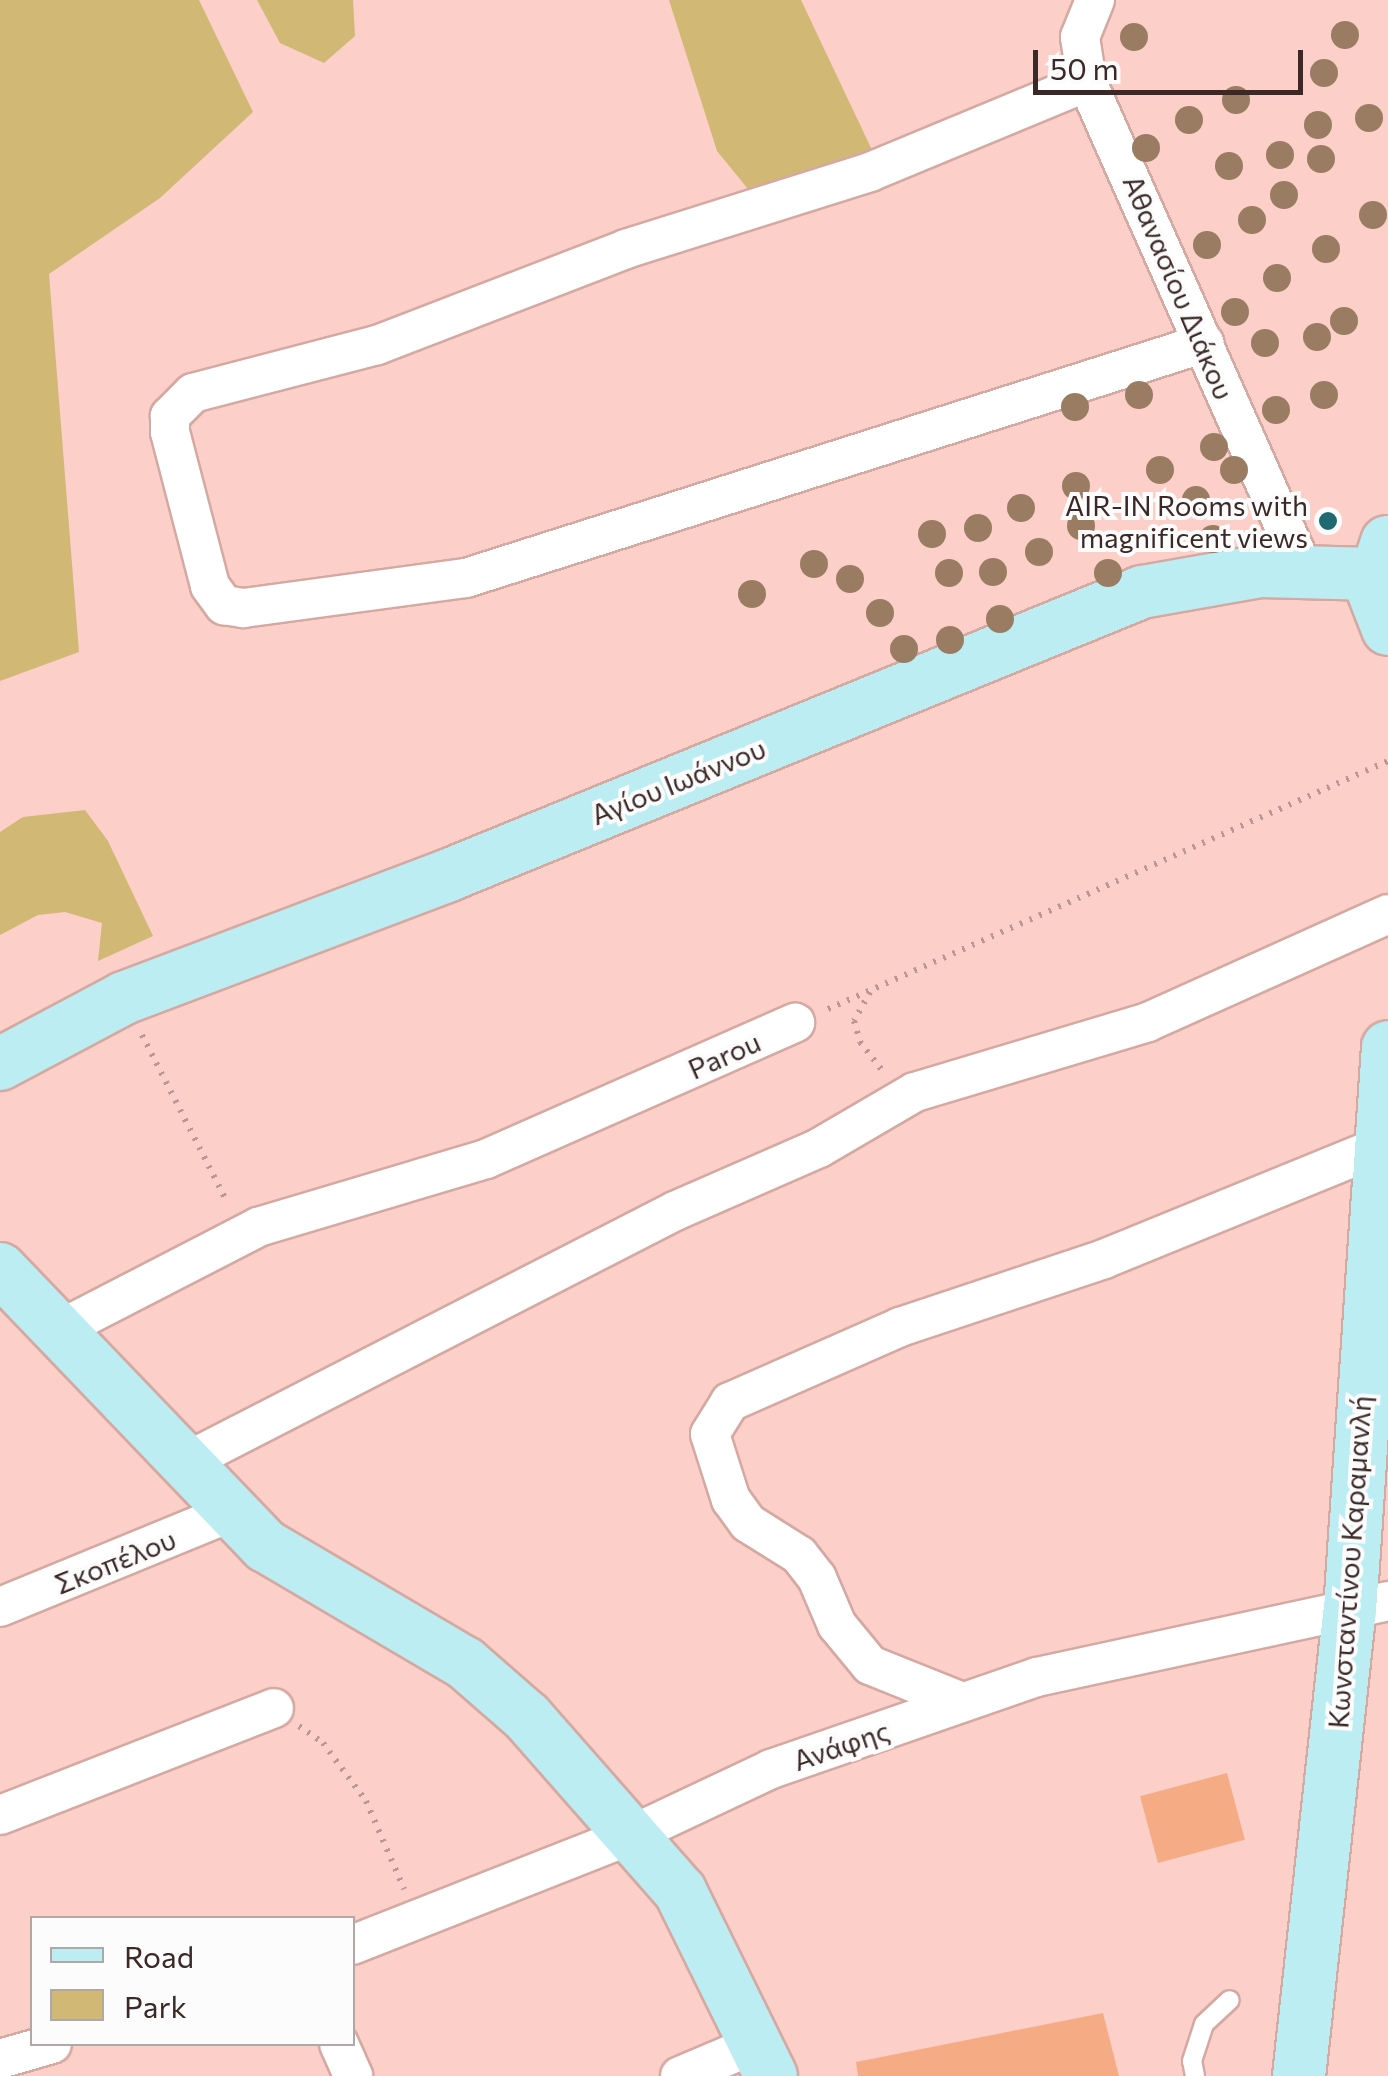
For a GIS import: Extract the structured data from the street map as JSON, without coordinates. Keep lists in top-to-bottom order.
{
  "streets": {
    "street": [
      "Αθανασίου Διάκου",
      "Αγίου Ιωάννου",
      "Parou",
      "Σκοπέλου",
      "Κωνσταντίνου Καραμανλή",
      "Ανάφης"
    ]
  },
  "crossings": [
    ["Αθανασίου Διάκου", "Αγίου Ιωάννου"],
    ["Κωνσταντίνου Καραμανλή", "Ανάφης"]
  ],
  "places": ["AIR-IN Rooms with magnificent views"],
  "legend": ["Road", "Park"],
  "scale_bar": "50 m"
}
